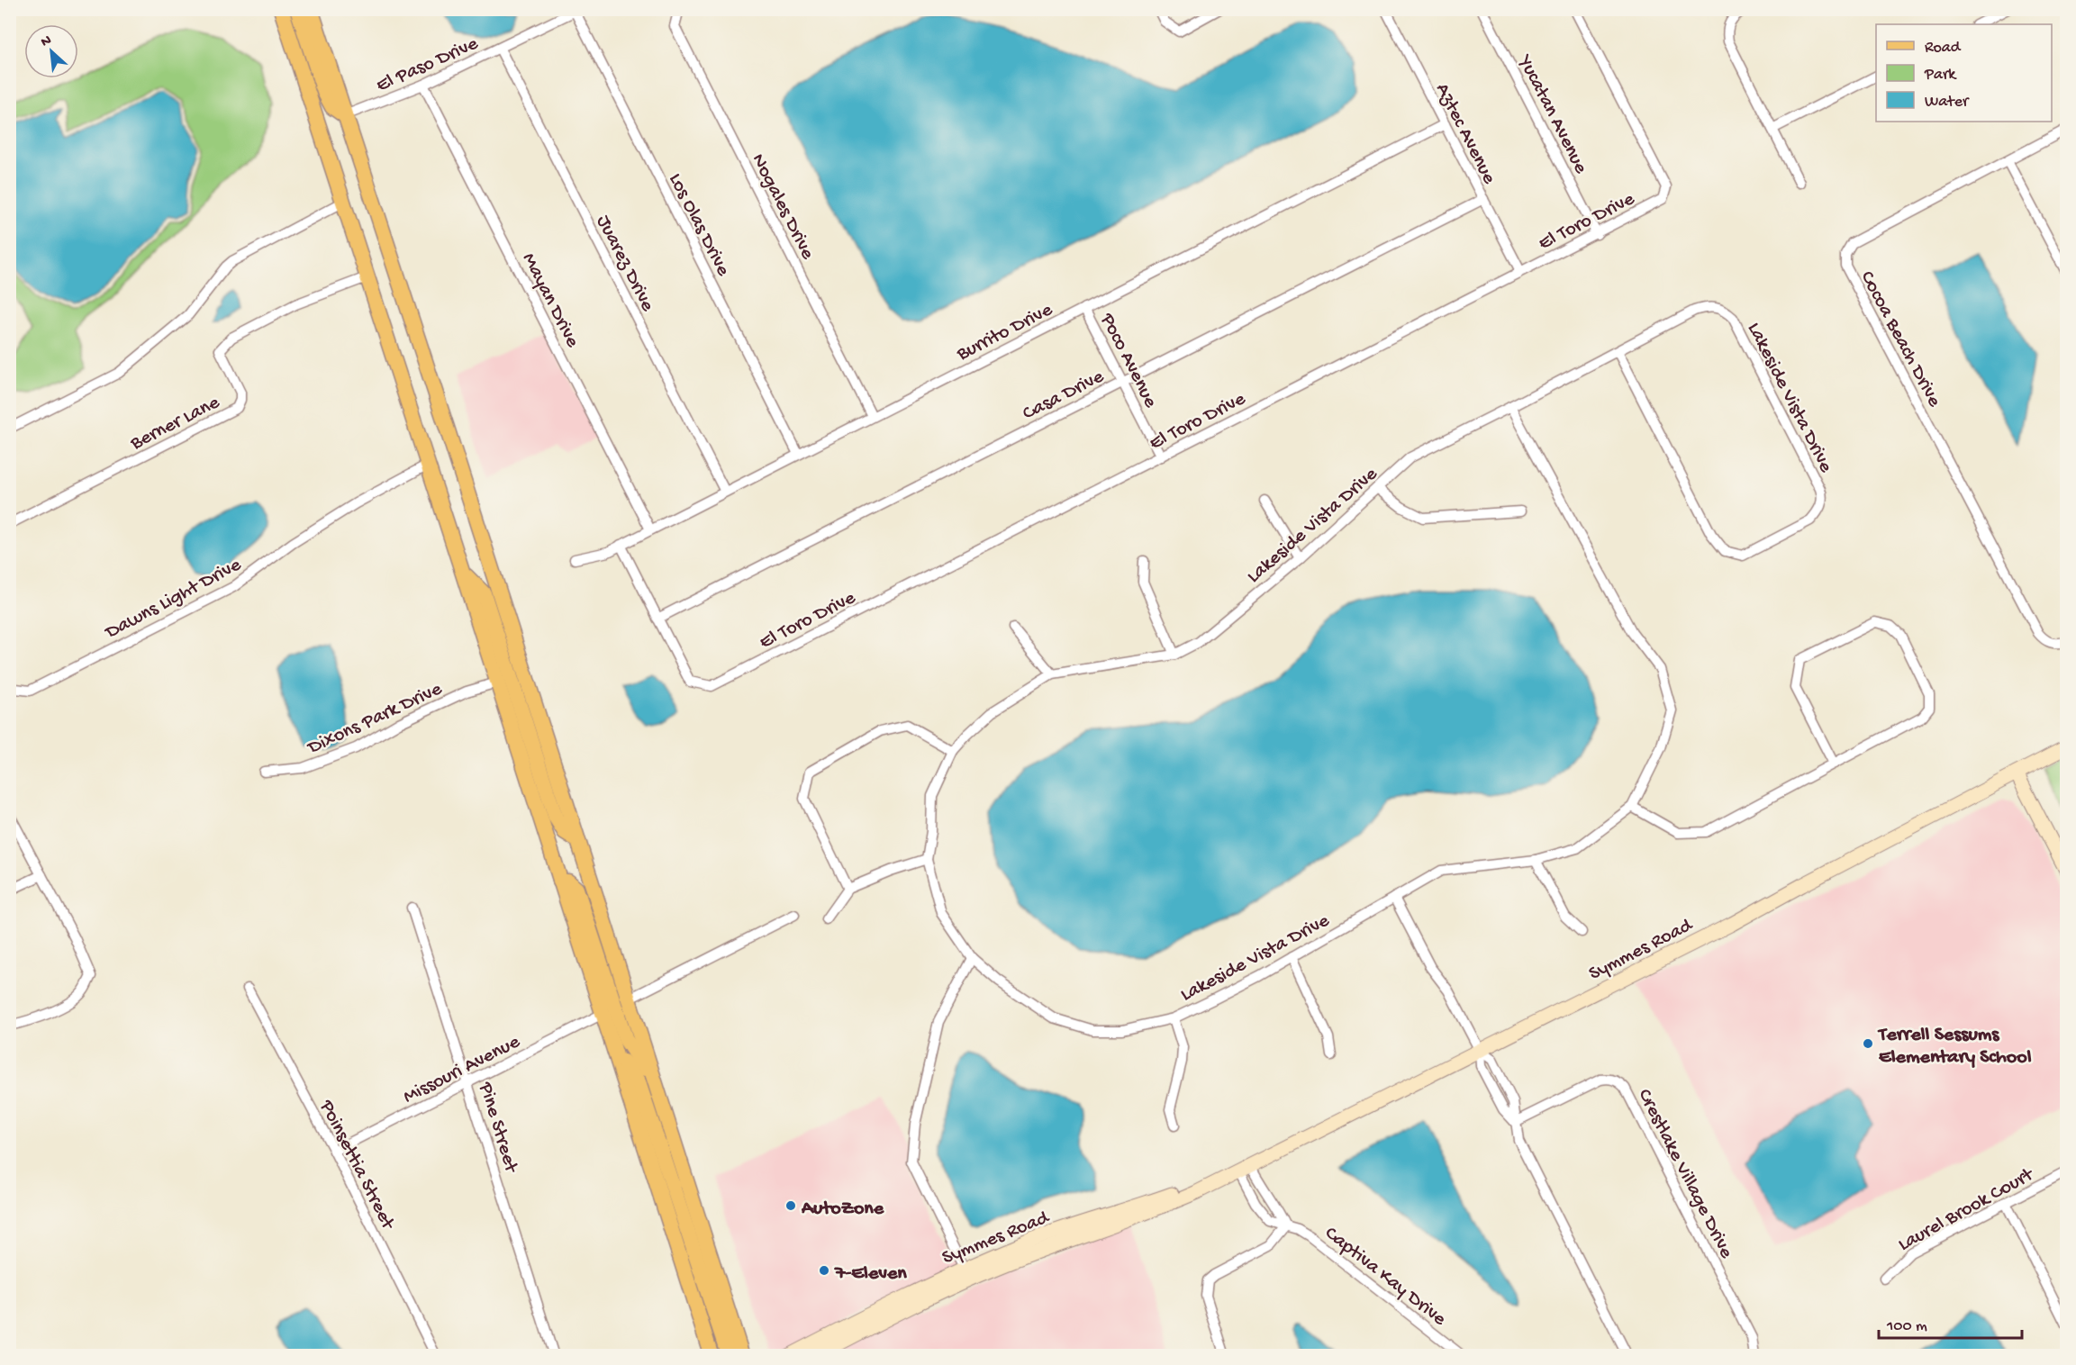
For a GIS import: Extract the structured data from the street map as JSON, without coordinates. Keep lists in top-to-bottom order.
{
  "streets": {
    "street": [
      "El Paso Drive",
      "Yucatan Avenue",
      "Aztec Avenue",
      "Nogales Drive",
      "El Toro Drive",
      "Los Olas Drive",
      "Juarez Drive",
      "Mayan Drive",
      "Burrito Drive",
      "Cocoa Beach Drive",
      "Poco Avenue",
      "Casa Drive",
      "Lakeside Vista Drive",
      "Berner Lane",
      "Dawns Light Drive",
      "Dixons Park Drive",
      "Symmes Road",
      "Missouri Avenue",
      "Pine Street",
      "Poinsettia Street",
      "Crestlake Village Drive",
      "Laurel Brook Court",
      "Captiva Kay Drive"
    ]
  },
  "crossings": [
    ["El Paso Drive", "Los Olas Drive"],
    ["El Paso Drive", "Juarez Drive"],
    ["El Paso Drive", "Mayan Drive"],
    ["Yucatan Avenue", "El Toro Drive"],
    ["Aztec Avenue", "El Toro Drive"],
    ["Aztec Avenue", "Burrito Drive"],
    ["Aztec Avenue", "Casa Drive"],
    ["Nogales Drive", "Burrito Drive"],
    ["El Toro Drive", "Burrito Drive"],
    ["El Toro Drive", "Poco Avenue"],
    ["El Toro Drive", "Casa Drive"],
    ["Los Olas Drive", "Burrito Drive"],
    ["Juarez Drive", "Burrito Drive"],
    ["Mayan Drive", "Burrito Drive"],
    ["Burrito Drive", "Poco Avenue"],
    ["Poco Avenue", "Casa Drive"],
    ["Missouri Avenue", "Pine Street"],
    ["Missouri Avenue", "Poinsettia Street"]
  ],
  "places": ["Terrell Sessums Elementary School", "AutoZone", "7-Eleven"],
  "legend": ["Road", "Park", "Water"],
  "scale_bar": "100 m",
  "north": "top left"
}
